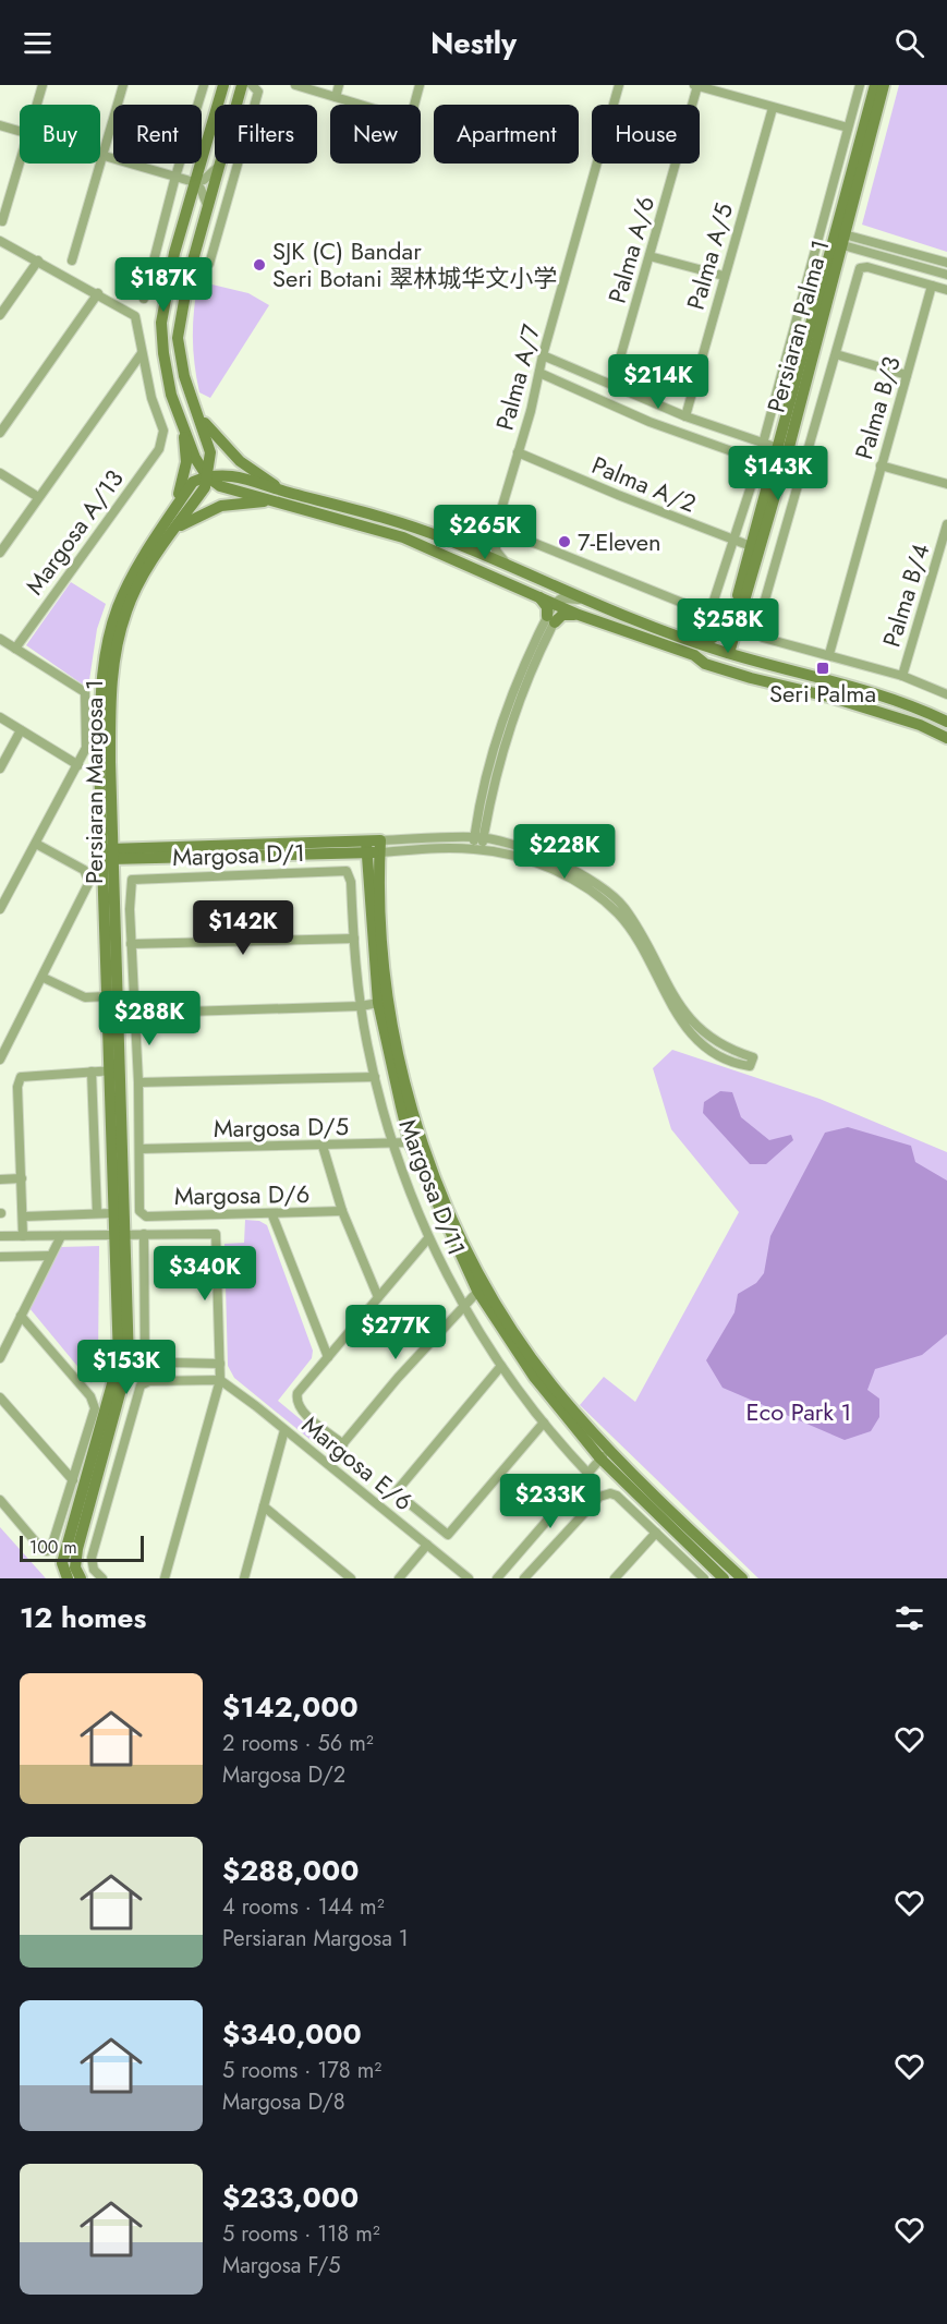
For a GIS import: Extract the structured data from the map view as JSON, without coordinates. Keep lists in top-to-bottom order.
{
  "streets": {
    "street": [
      "Palma A/6",
      "Palma A/5",
      "Persiaran Palma 1",
      "Palma A/7",
      "Palma B/3",
      "Palma A/2",
      "Margosa A/13",
      "Palma B/4",
      "Persiaran Margosa 1",
      "Margosa D/1",
      "Margosa D/5",
      "Margosa D/11",
      "Margosa D/6",
      "Margosa E/6"
    ]
  },
  "crossings": [
    ["Persiaran Palma 1", "Palma A/2"],
    ["Palma A/7", "Palma A/2"],
    ["Margosa D/1", "Margosa D/11"],
    ["Margosa D/5", "Margosa D/11"],
    ["Margosa D/5", "Margosa D/6"]
  ],
  "parks": ["Eco Park 1"],
  "places": {
    "other": ["SJK (C) Bandar Seri Botani 翠林城华文小学", "7-Eleven"],
    "transit": ["Seri Palma"]
  },
  "scale_bar": "100 m",
  "page": {
    "header": "Nestly",
    "chip": [
      "Buy",
      "Rent",
      "Filters",
      "New",
      "Apartment",
      "House"
    ],
    "price": [
      "$187K",
      "$214K",
      "$143K",
      "$265K",
      "$258K",
      "$228K",
      "$142K",
      "$288K",
      "$340K",
      "$277K",
      "$153K",
      "$233K"
    ],
    "scale": "100 m",
    "heading": "12 homes",
    "list": [
      {
        "name": "$142,000",
        "note": "2 rooms · 56 m² · Margosa D/2"
      },
      {
        "name": "$288,000",
        "note": "4 rooms · 144 m² · Persiaran Margosa 1"
      },
      {
        "name": "$340,000",
        "note": "5 rooms · 178 m² · Margosa D/8"
      },
      {
        "name": "$233,000",
        "note": "5 rooms · 118 m² · Margosa F/5"
      }
    ]
  }
}
